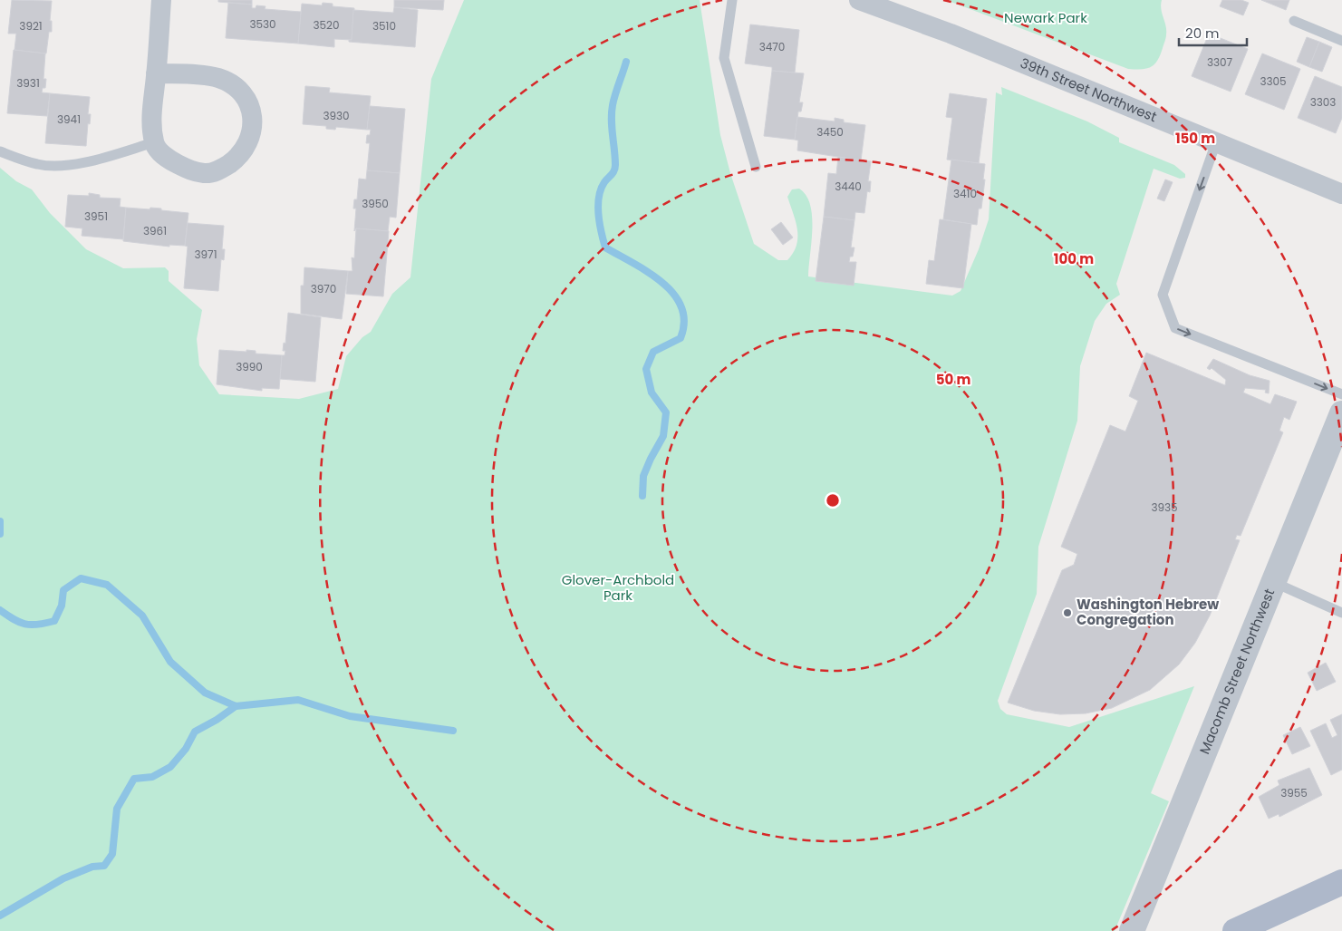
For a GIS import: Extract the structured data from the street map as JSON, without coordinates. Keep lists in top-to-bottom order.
{
  "streets": {
    "street": ["39th Street Northwest", "Macomb Street Northwest"]
  },
  "parks": ["Newark Park", "Glover-Archbold Park"],
  "places": ["Washington Hebrew Congregation"],
  "house_numbers": [
    "3530",
    "3520",
    "3921",
    "3510",
    "3470",
    "3307",
    "3305",
    "3931",
    "3303",
    "3930",
    "3941",
    "3450",
    "3440",
    "3410",
    "3950",
    "3951",
    "3961",
    "3971",
    "3970",
    "3990",
    "3935",
    "3955"
  ],
  "scale_bar": "20 m",
  "rings": ["150 m", "100 m", "50 m"]
}
